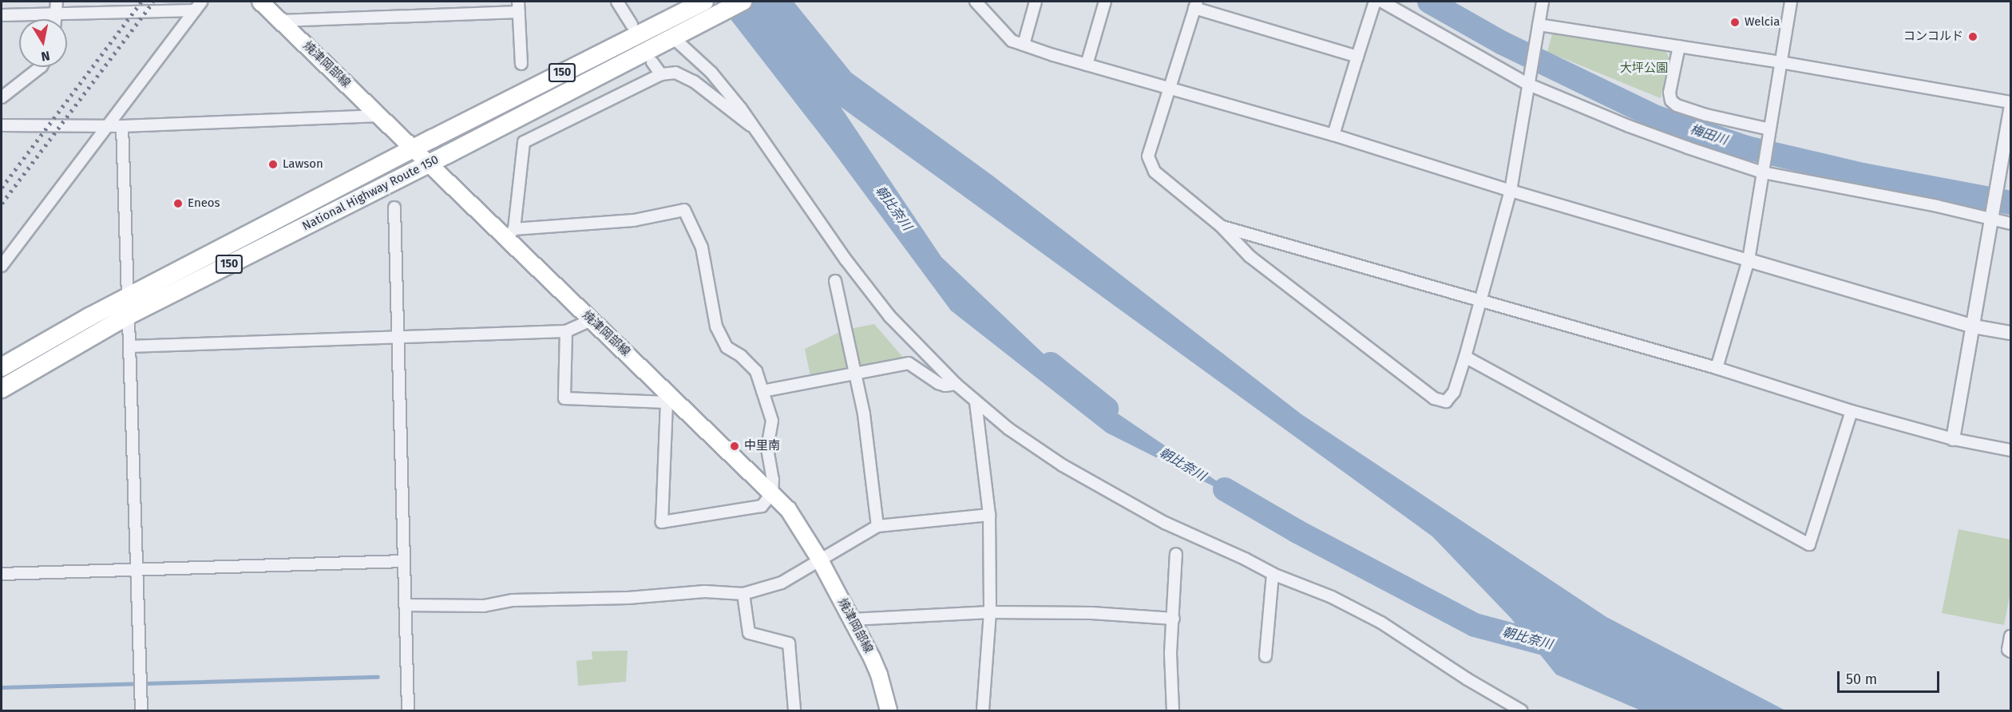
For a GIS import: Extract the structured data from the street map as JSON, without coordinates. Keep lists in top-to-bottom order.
{
  "streets": {
    "highway": ["150", "National Highway Route 150"],
    "main road": ["焼津岡部線"]
  },
  "crossings": [
    ["焼津岡部線", "National Highway Route 150"]
  ],
  "water": ["梅田川", "朝比奈川"],
  "parks": ["大坪公園"],
  "places": [
    "Welcia",
    "コンコルド",
    "Lawson",
    "Eneos",
    "中里南"
  ],
  "scale_bar": "50 m",
  "north": "bottom"
}
